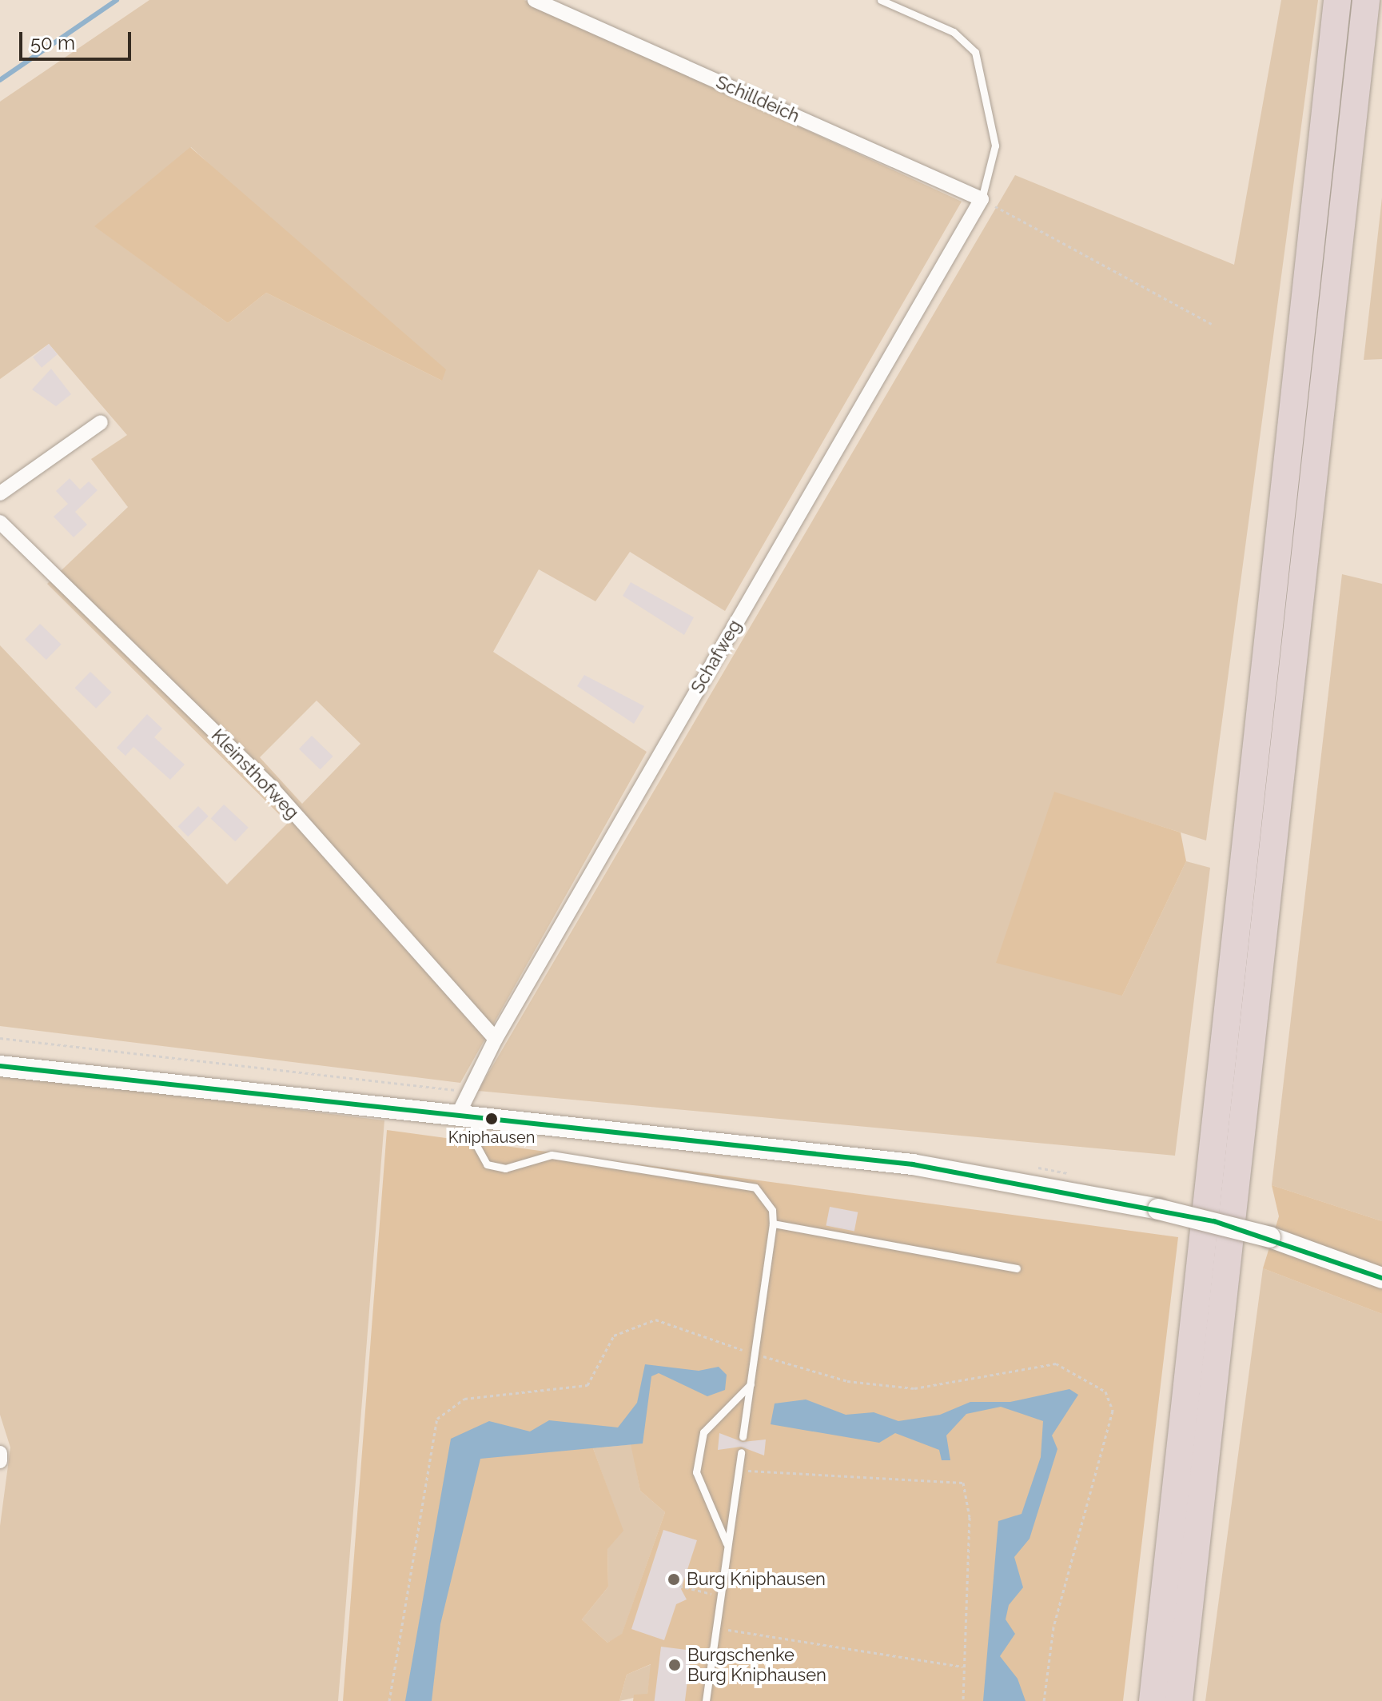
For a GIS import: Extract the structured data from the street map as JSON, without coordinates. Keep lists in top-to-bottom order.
{
  "streets": {
    "street": ["Schilldeich", "Schafweg", "Kleinsthofweg"]
  },
  "crossings": [
    ["Schilldeich", "Schafweg"],
    ["Schafweg", "Kleinsthofweg"]
  ],
  "places": ["Kniphausen", "Burg Kniphausen", "Burgschenke Burg Kniphausen"],
  "scale_bar": "50 m"
}
